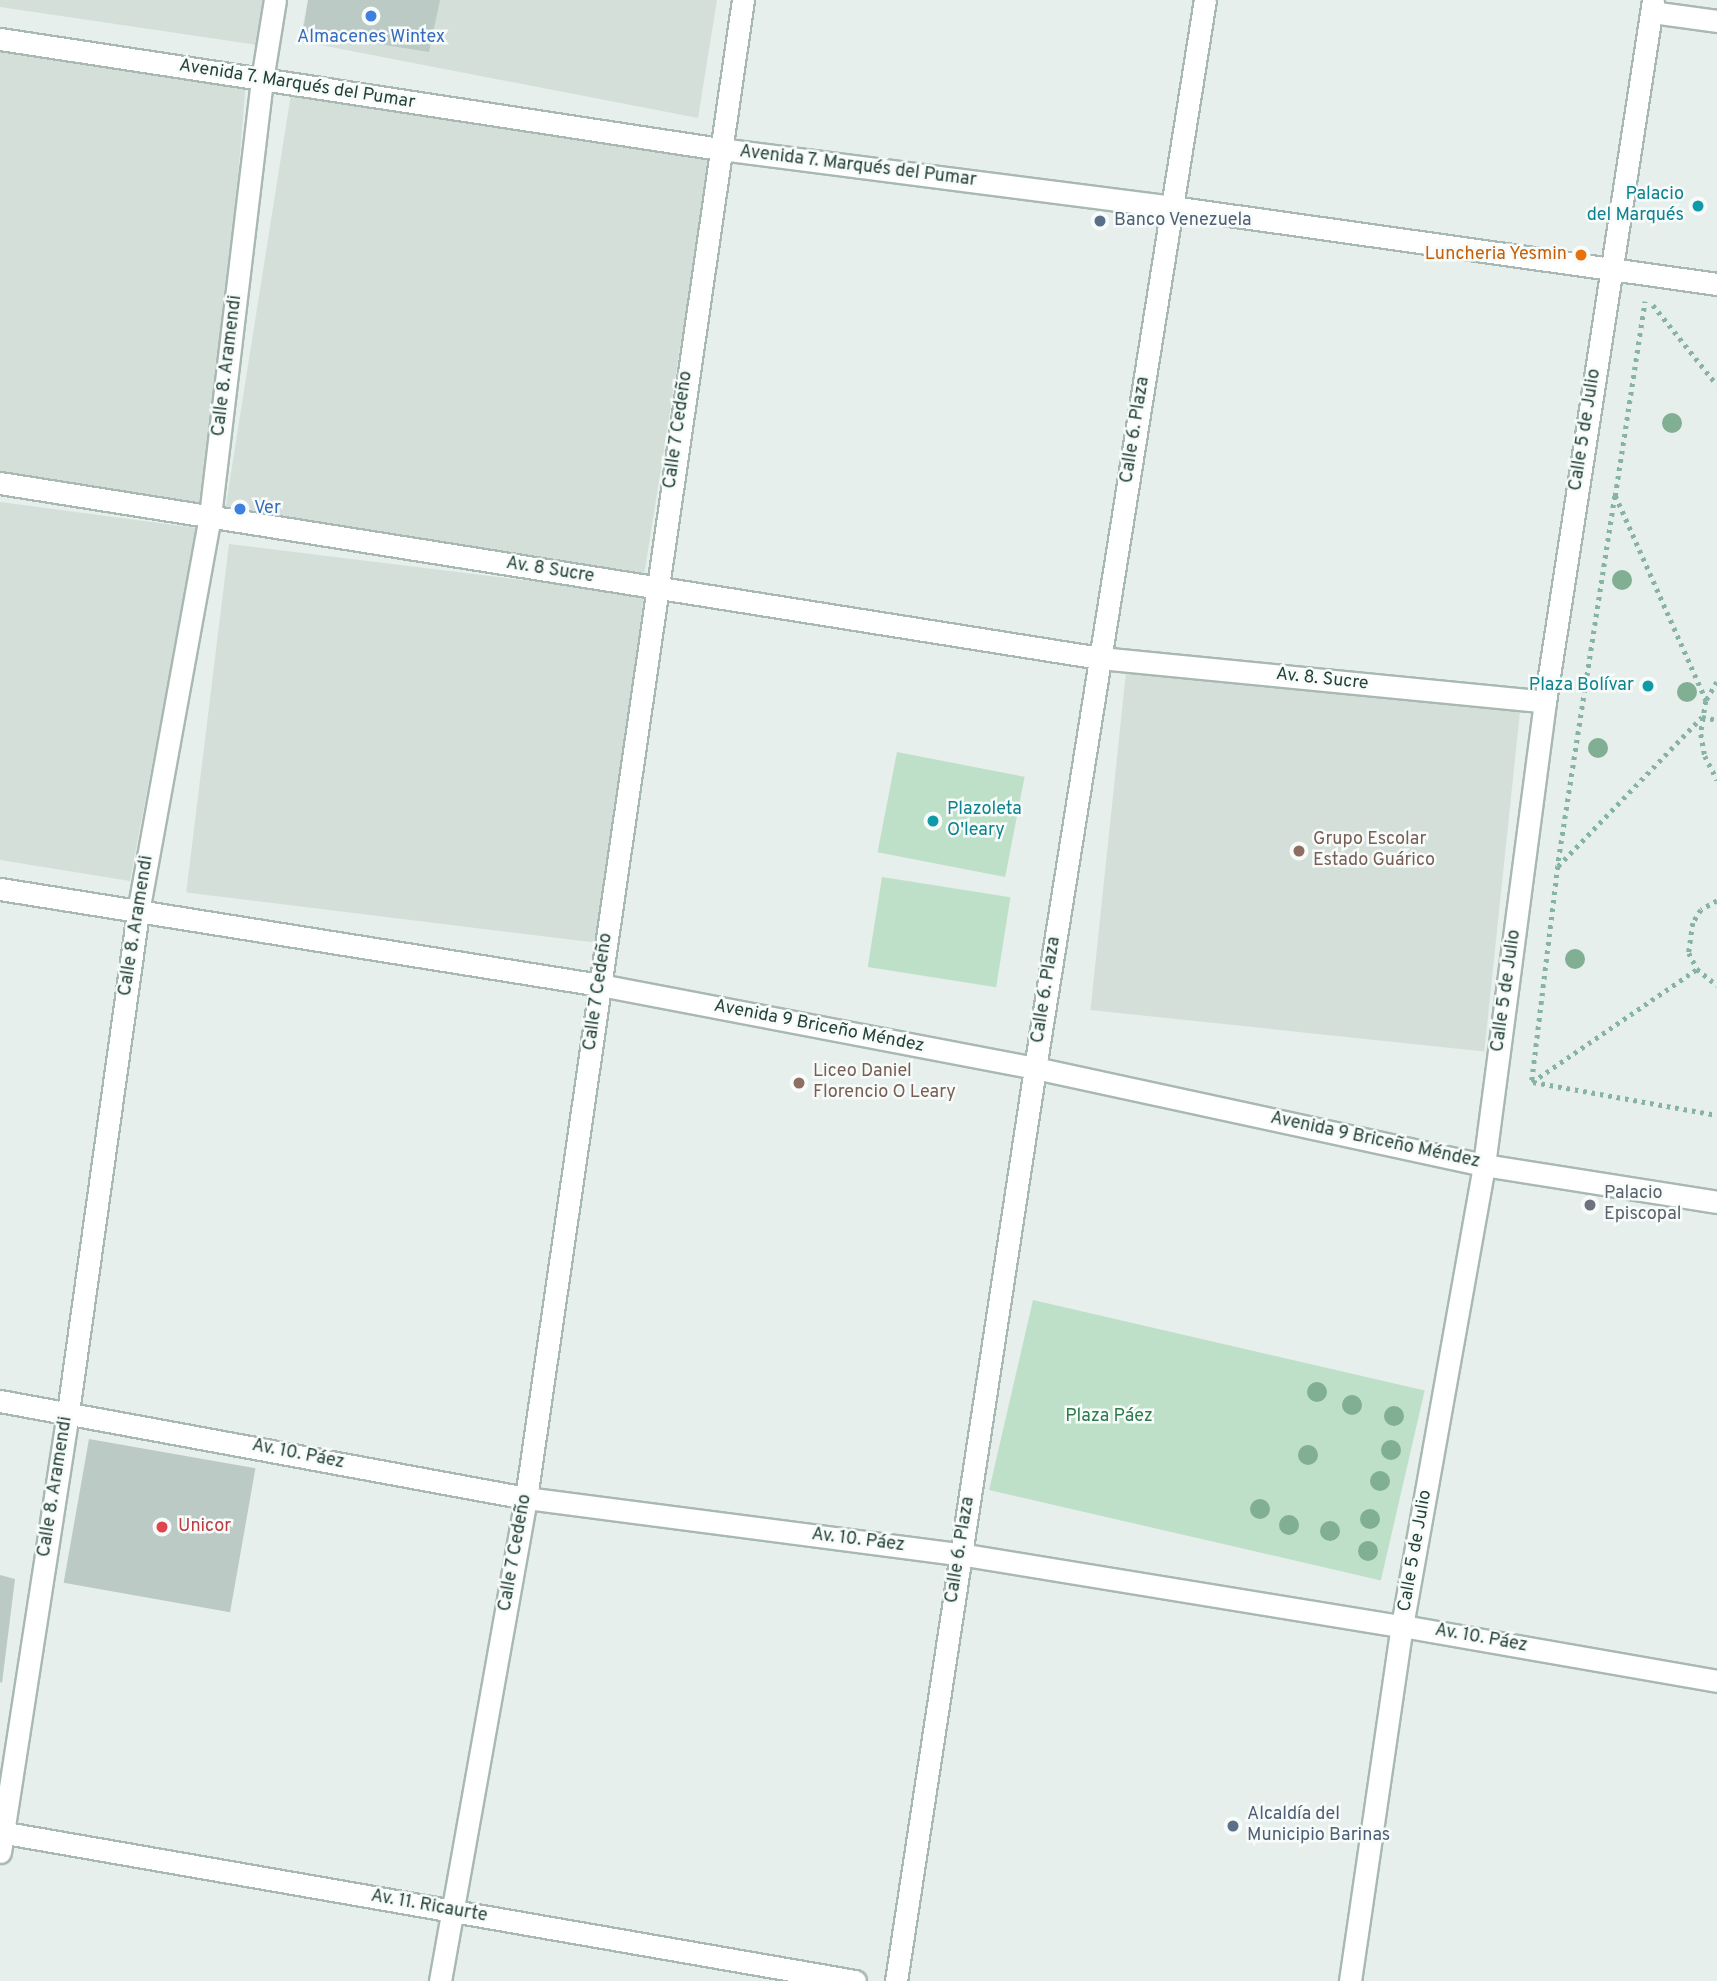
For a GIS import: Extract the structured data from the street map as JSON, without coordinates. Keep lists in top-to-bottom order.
{
  "streets": {
    "street": [
      "Avenida 7. Marqués del Pumar",
      "Calle 8. Aramendi",
      "Calle 7 Cedeño",
      "Calle 6. Plaza",
      "Calle 5 de Julio",
      "Av. 8 Sucre",
      "Av. 8. Sucre",
      "Avenida 9 Briceño Méndez",
      "Av. 10. Páez",
      "Av. 11. Ricaurte"
    ]
  },
  "crossings": [
    ["Avenida 7. Marqués del Pumar", "Calle 8. Aramendi"],
    ["Avenida 7. Marqués del Pumar", "Calle 7 Cedeño"],
    ["Avenida 7. Marqués del Pumar", "Calle 6. Plaza"],
    ["Avenida 7. Marqués del Pumar", "Calle 5 de Julio"],
    ["Calle 8. Aramendi", "Av. 8 Sucre"],
    ["Calle 8. Aramendi", "Avenida 9 Briceño Méndez"],
    ["Calle 8. Aramendi", "Av. 10. Páez"],
    ["Calle 8. Aramendi", "Av. 11. Ricaurte"],
    ["Calle 7 Cedeño", "Av. 8 Sucre"],
    ["Calle 7 Cedeño", "Avenida 9 Briceño Méndez"],
    ["Calle 7 Cedeño", "Av. 10. Páez"],
    ["Calle 7 Cedeño", "Av. 11. Ricaurte"],
    ["Calle 6. Plaza", "Av. 8 Sucre"],
    ["Calle 6. Plaza", "Av. 8. Sucre"],
    ["Calle 6. Plaza", "Avenida 9 Briceño Méndez"],
    ["Calle 6. Plaza", "Av. 10. Páez"],
    ["Calle 5 de Julio", "Av. 8. Sucre"],
    ["Calle 5 de Julio", "Avenida 9 Briceño Méndez"],
    ["Calle 5 de Julio", "Av. 10. Páez"],
    ["Av. 8 Sucre", "Av. 8. Sucre"]
  ],
  "parks": ["Plaza Páez"],
  "places": [
    "Almacenes Wintex",
    "Palacio del Marqués",
    "Banco Venezuela",
    "Luncheria Yesmin",
    "Ver",
    "Plaza Bolívar",
    "Plazoleta O'leary",
    "Grupo Escolar Estado Guárico",
    "Liceo Daniel Florencio O Leary",
    "Palacio Episcopal",
    "Unicor",
    "Alcaldía del Municipio Barinas"
  ]
}
